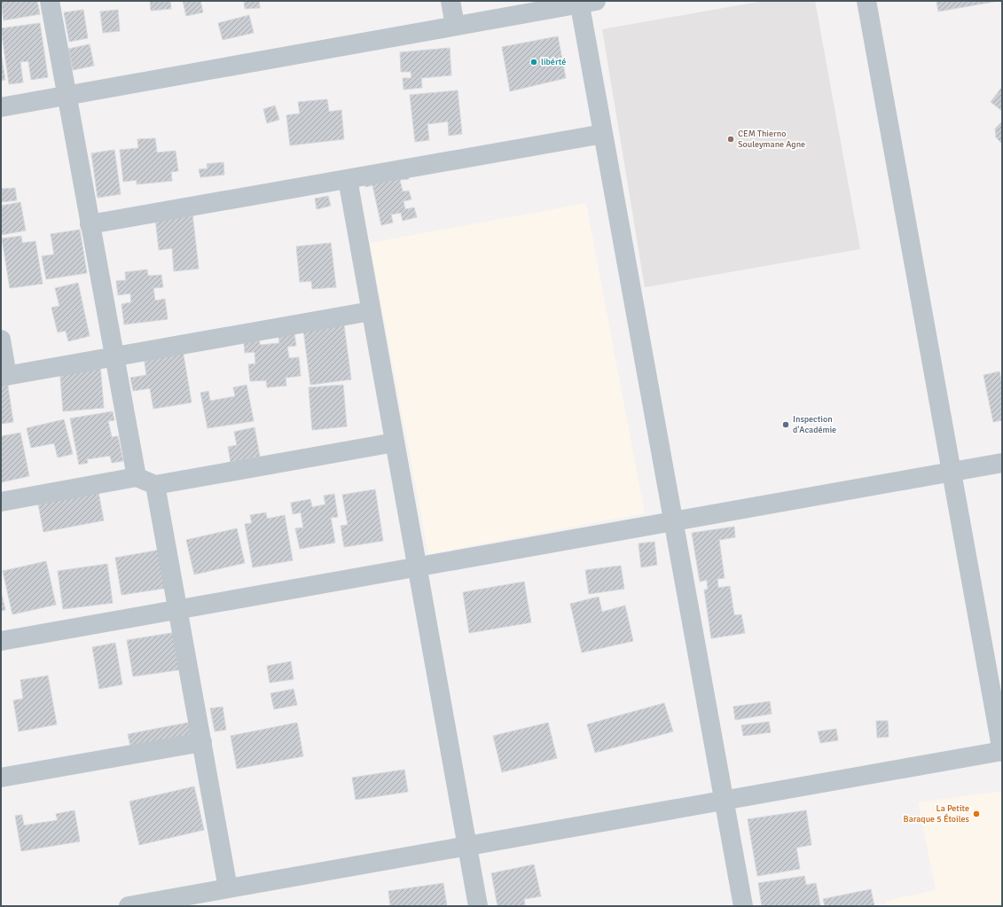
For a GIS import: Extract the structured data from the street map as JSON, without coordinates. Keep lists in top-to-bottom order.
{
  "places": [
    "libérté",
    "CEM Thierno Souleymane Agne",
    "Inspection d'Académie",
    "La Petite Baraque 5 Étoiles"
  ]
}
